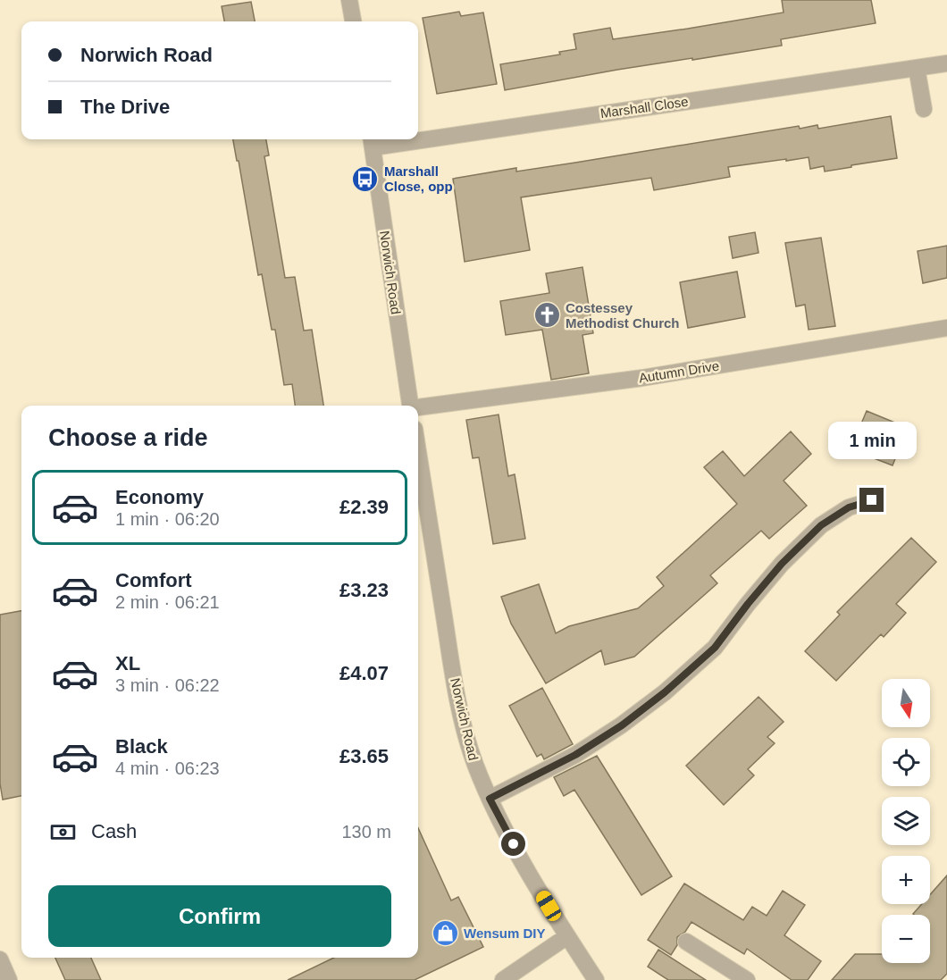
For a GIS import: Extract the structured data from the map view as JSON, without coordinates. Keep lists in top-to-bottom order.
{
  "streets": {
    "street": ["Marshall Close", "Norwich Road", "Autumn Drive"]
  },
  "crossings": [
    ["Marshall Close", "Norwich Road"]
  ],
  "places": {
    "bus stop": ["Marshall Close, opp"],
    "church": ["Costessey Methodist Church"],
    "shop": ["Wensum DIY"]
  },
  "north": "bottom",
  "page": {
    "banner": ["Norwich Road", "The Drive"],
    "heading": "Choose a ride",
    "bubble": "1 min",
    "list": [
      {
        "name": "Economy",
        "note": "1 min · 06:20",
        "value": "£2.39"
      },
      {
        "name": "Comfort",
        "note": "2 min · 06:21",
        "value": "£3.23"
      },
      {
        "name": "XL",
        "note": "3 min · 06:22",
        "value": "£4.07"
      },
      {
        "name": "Black",
        "note": "4 min · 06:23",
        "value": "£3.65"
      }
    ],
    "map_buttons": ["+", "−"],
    "pay": ["Cash", "130 m"],
    "buttons": "Confirm"
  }
}
